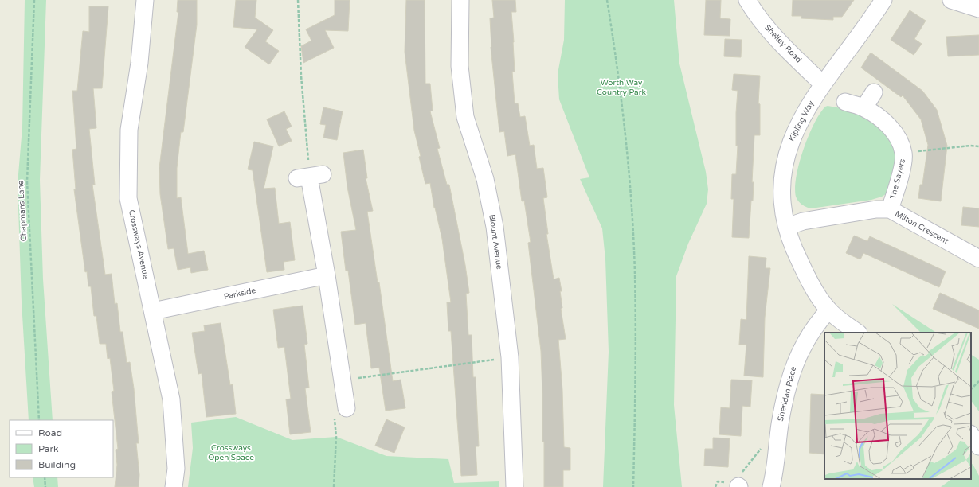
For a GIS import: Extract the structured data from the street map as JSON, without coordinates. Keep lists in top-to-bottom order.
{
  "streets": {
    "street": [
      "Shelley Road",
      "Kipling Way",
      "The Sayers",
      "Milton Crescent",
      "Blount Avenue",
      "Crossways Avenue",
      "Parkside",
      "Sheridan Place"
    ],
    "path": ["Chapmans Lane"]
  },
  "crossings": [
    ["Shelley Road", "Kipling Way"],
    ["Kipling Way", "Milton Crescent"],
    ["Kipling Way", "Sheridan Place"],
    ["The Sayers", "Milton Crescent"],
    ["Crossways Avenue", "Parkside"]
  ],
  "parks": ["Worth Way Country Park", "Crossways Open Space"],
  "legend": ["Road", "Park", "Building"]
}
